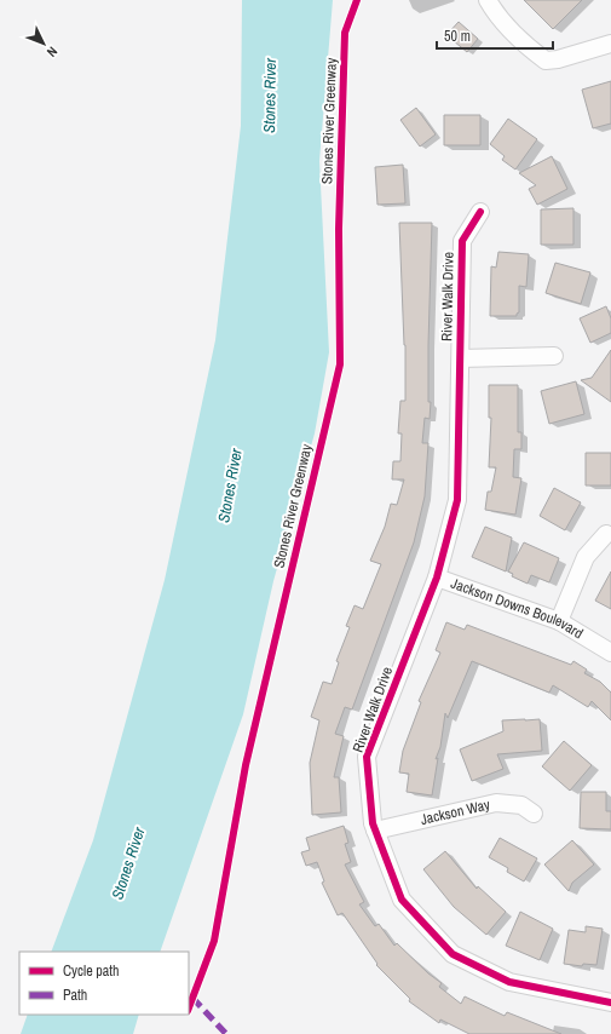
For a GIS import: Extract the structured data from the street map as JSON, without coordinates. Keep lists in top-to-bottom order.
{
  "streets": {
    "street": ["River Walk Drive", "Jackson Downs Boulevard", "Jackson Way"],
    "cycle path": ["Stones River Greenway"]
  },
  "crossings": [
    ["River Walk Drive", "Jackson Downs Boulevard"],
    ["River Walk Drive", "Jackson Way"]
  ],
  "water": ["Stones River"],
  "legend": ["Cycle path", "Path"],
  "scale_bar": "50 m",
  "north": "bottom right"
}
